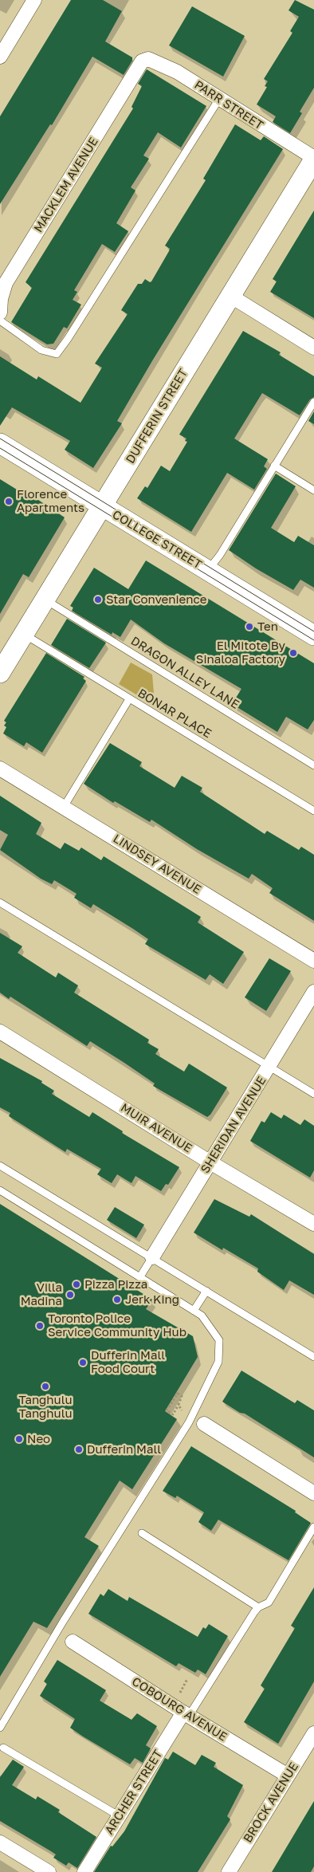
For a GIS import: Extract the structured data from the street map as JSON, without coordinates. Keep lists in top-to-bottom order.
{
  "streets": {
    "main road": ["DUFFERIN STREET", "COLLEGE STREET"],
    "street": [
      "PARR STREET",
      "MACKLEM AVENUE",
      "LINDSEY AVENUE",
      "SHERIDAN AVENUE",
      "MUIR AVENUE",
      "COBOURG AVENUE",
      "ARCHER STREET",
      "BROCK AVENUE"
    ],
    "lane": ["DRAGON ALLEY LANE", "BONAR PLACE"]
  },
  "crossings": [
    ["PARR STREET", "MACKLEM AVENUE"],
    ["PARR STREET", "DUFFERIN STREET"],
    ["DUFFERIN STREET", "COLLEGE STREET"],
    ["DUFFERIN STREET", "DRAGON ALLEY LANE"],
    ["DUFFERIN STREET", "BONAR PLACE"],
    ["SHERIDAN AVENUE", "MUIR AVENUE"],
    ["COBOURG AVENUE", "ARCHER STREET"],
    ["COBOURG AVENUE", "BROCK AVENUE"]
  ],
  "places": [
    "Florence Apartments",
    "Star Convenience",
    "Ten",
    "El Mitote By Sinaloa Factory",
    "Pizza Pizza",
    "Villa Madina",
    "Jerk King",
    "Toronto Police Service Community Hub",
    "Dufferin Mall Food Court",
    "Tanghulu Tanghulu",
    "Neo",
    "Dufferin Mall"
  ]
}
